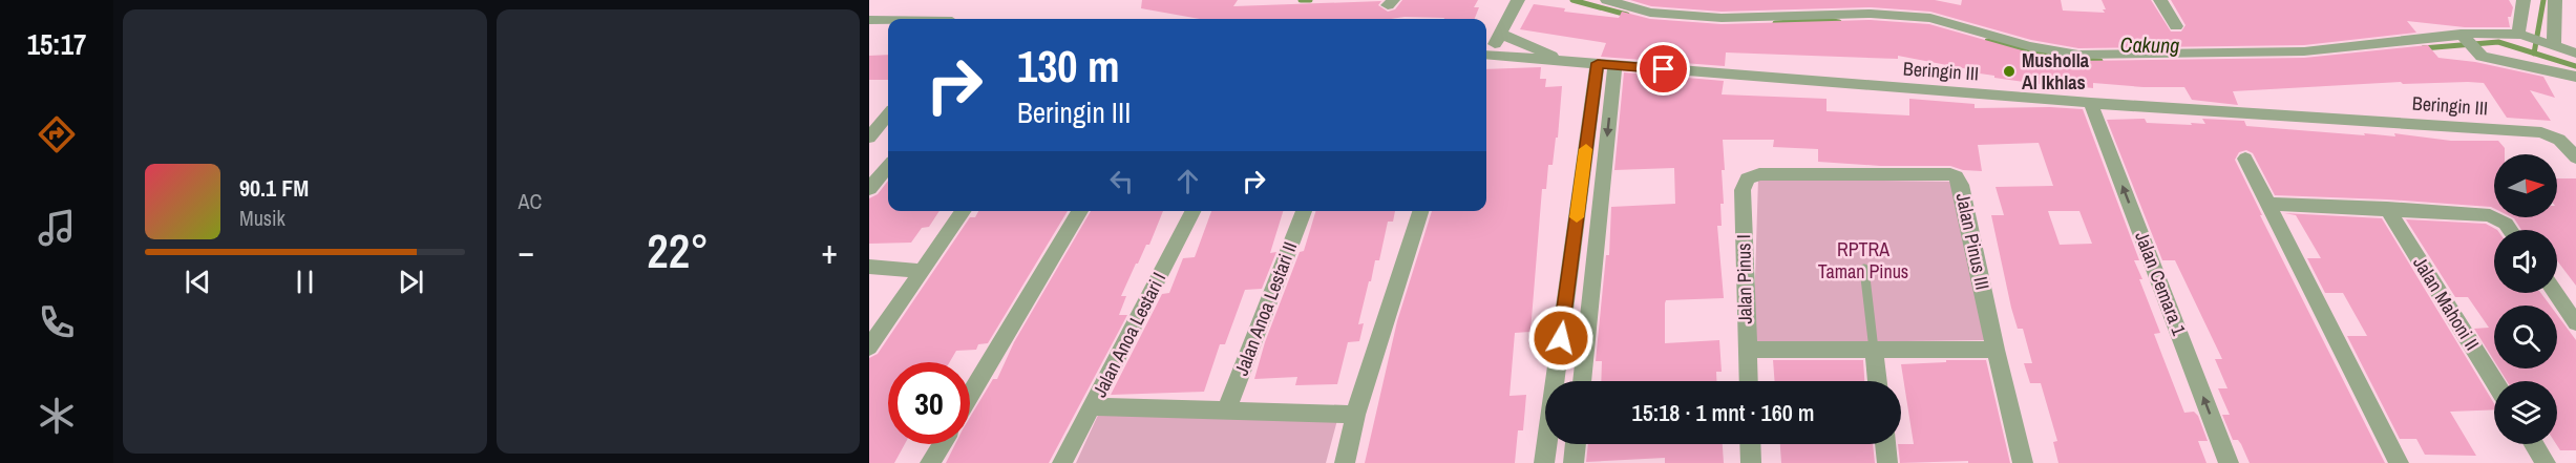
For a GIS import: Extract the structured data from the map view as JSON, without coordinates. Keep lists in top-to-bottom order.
{
  "streets": {
    "street": [
      "Beringin III",
      "Jalan Pinus III",
      "Jalan Pinus I",
      "Jalan Cemara 1",
      "Jalan Mahoni II",
      "Jalan Anoa Lestari II",
      "Jalan Anoa Lestari I"
    ]
  },
  "crossings": [
    ["Beringin III", "Jalan Cemara 1"],
    ["Jalan Pinus III", "Jalan Pinus I"]
  ],
  "water": ["Cakung"],
  "parks": ["RPTRA Taman Pinus"],
  "places": ["Musholla Al Ikhlas"],
  "north": "right",
  "page": {
    "tabs": "15:17",
    "tile": "AC",
    "turn": ["130 m", "Beringin III"],
    "song": ["90.1 FM", "Musik"],
    "heat": ["−", "22°", "+"],
    "limit": "30",
    "trip": "15:18 · 1 mnt · 160 m"
  }
}
